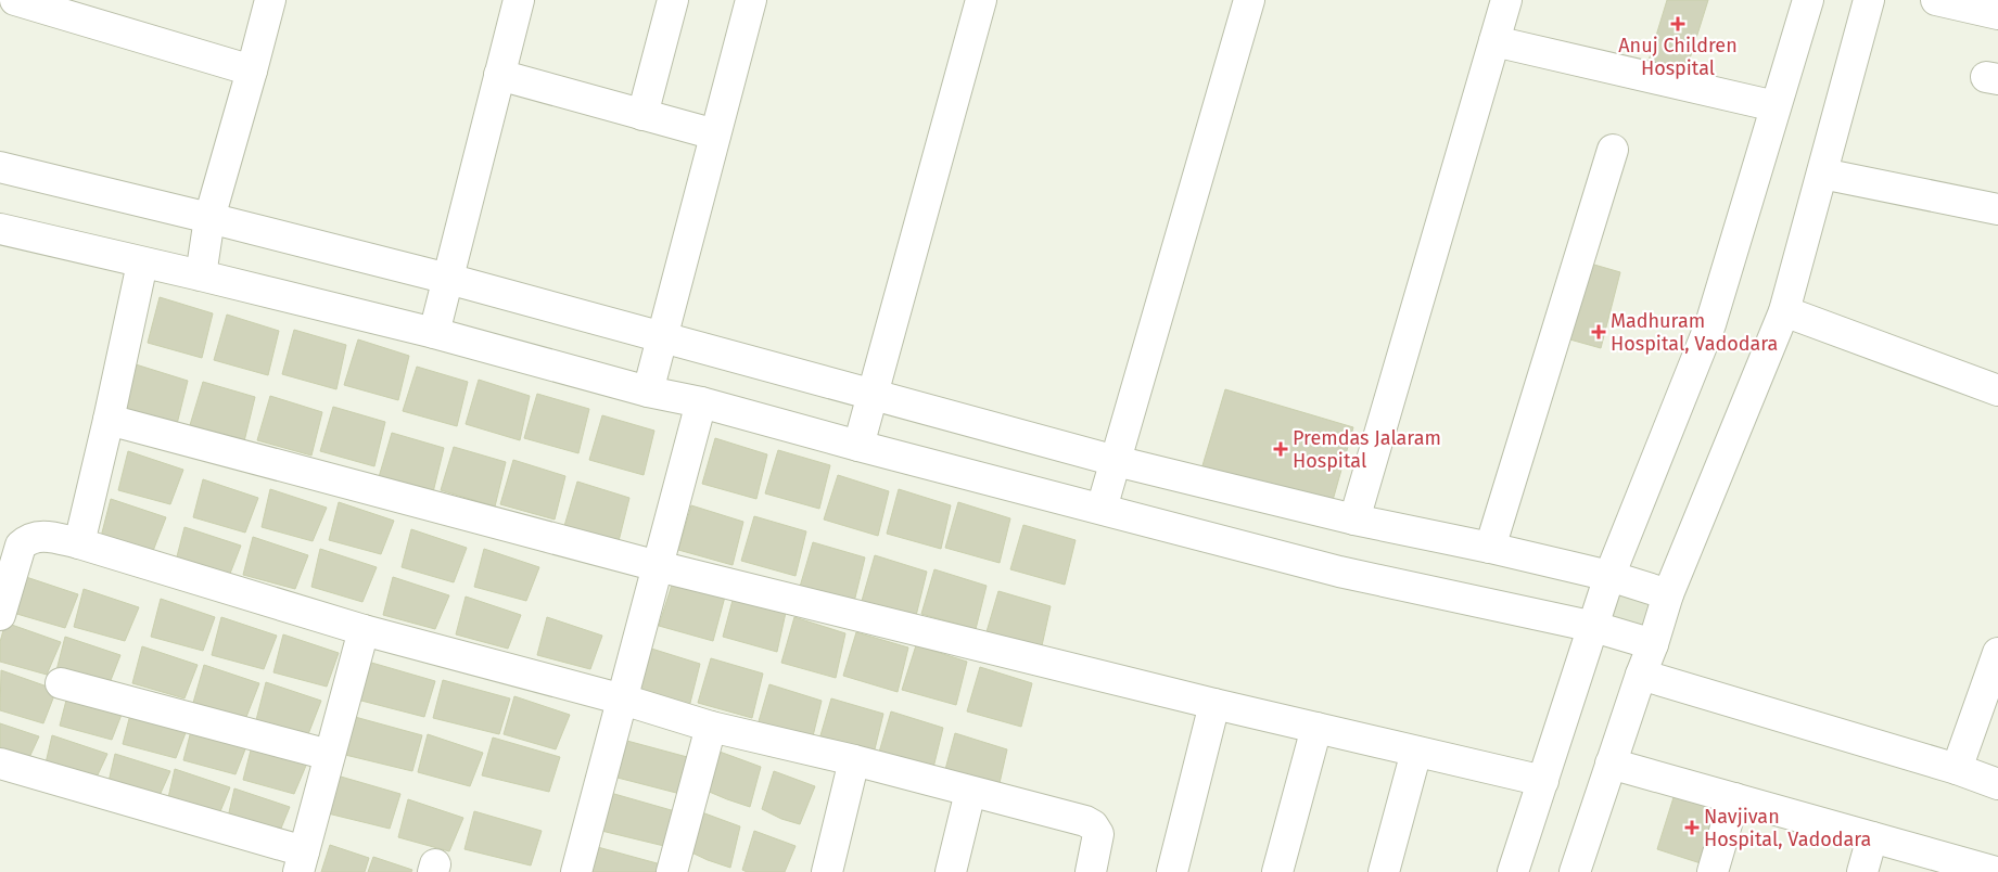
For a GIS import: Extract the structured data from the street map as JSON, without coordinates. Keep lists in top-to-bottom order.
{
  "places": {
    "health": [
      "Anuj Children Hospital",
      "Madhuram Hospital, Vadodara",
      "Premdas Jalaram Hospital",
      "Navjivan Hospital, Vadodara"
    ]
  }
}
